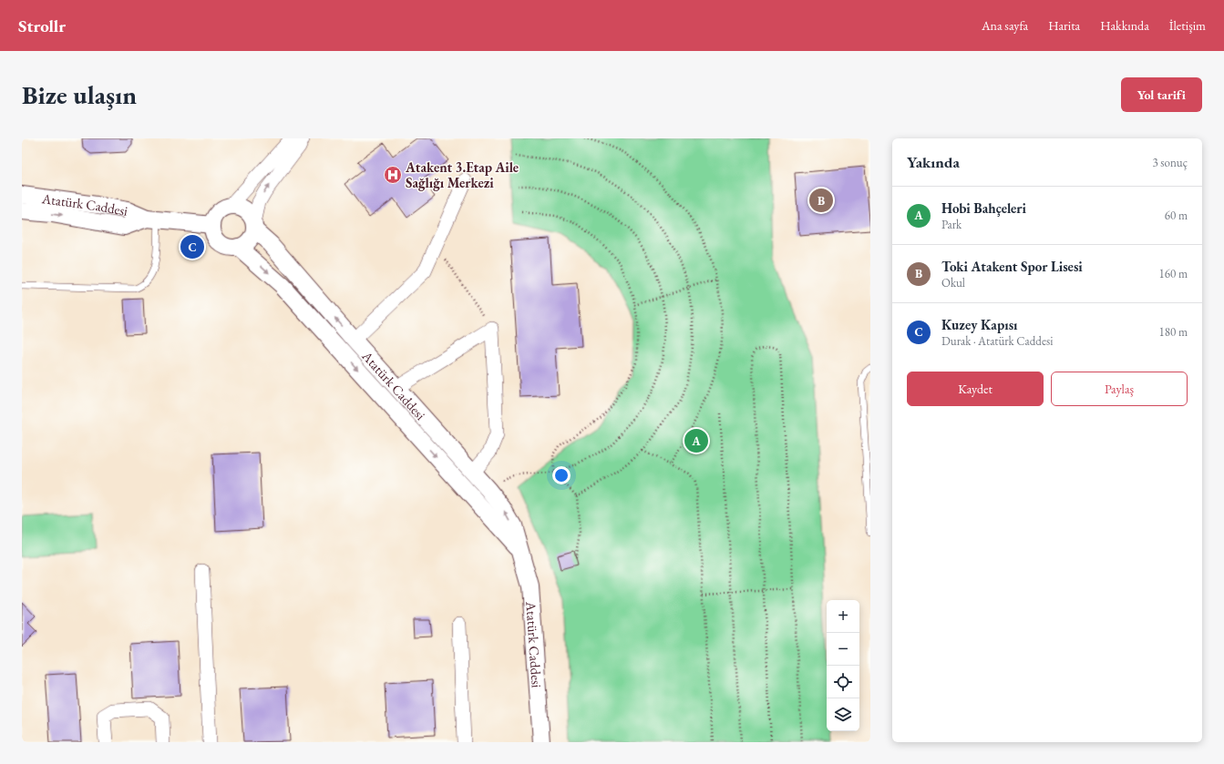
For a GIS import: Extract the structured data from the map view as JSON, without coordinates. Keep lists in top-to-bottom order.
{
  "streets": {
    "street": ["Atatürk Caddesi"]
  },
  "places": {
    "hospital": ["Atakent 3.Etap Aile Sağlığı Merkezi"]
  },
  "page": {
    "header": "Strollr",
    "nav": [
      "Ana sayfa",
      "Harita",
      "Hakkında",
      "İletişim"
    ],
    "buttons": [
      "Yol tarifi",
      ["Kaydet", "Paylaş"]
    ],
    "title": "Bize ulaşın",
    "heading": ["Yakında", "3 sonuç"],
    "list": [
      {
        "mark": "A",
        "name": "Hobi Bahçeleri",
        "note": "Park",
        "value": "60 m"
      },
      {
        "mark": "B",
        "name": "Toki Atakent Spor Lisesi",
        "note": "Okul",
        "value": "160 m"
      },
      {
        "mark": "C",
        "name": "Kuzey Kapısı",
        "note": "Durak · Atatürk Caddesi",
        "value": "180 m"
      }
    ],
    "pins": ["B", "C", "A"],
    "map_buttons": ["+", "−"]
  }
}
